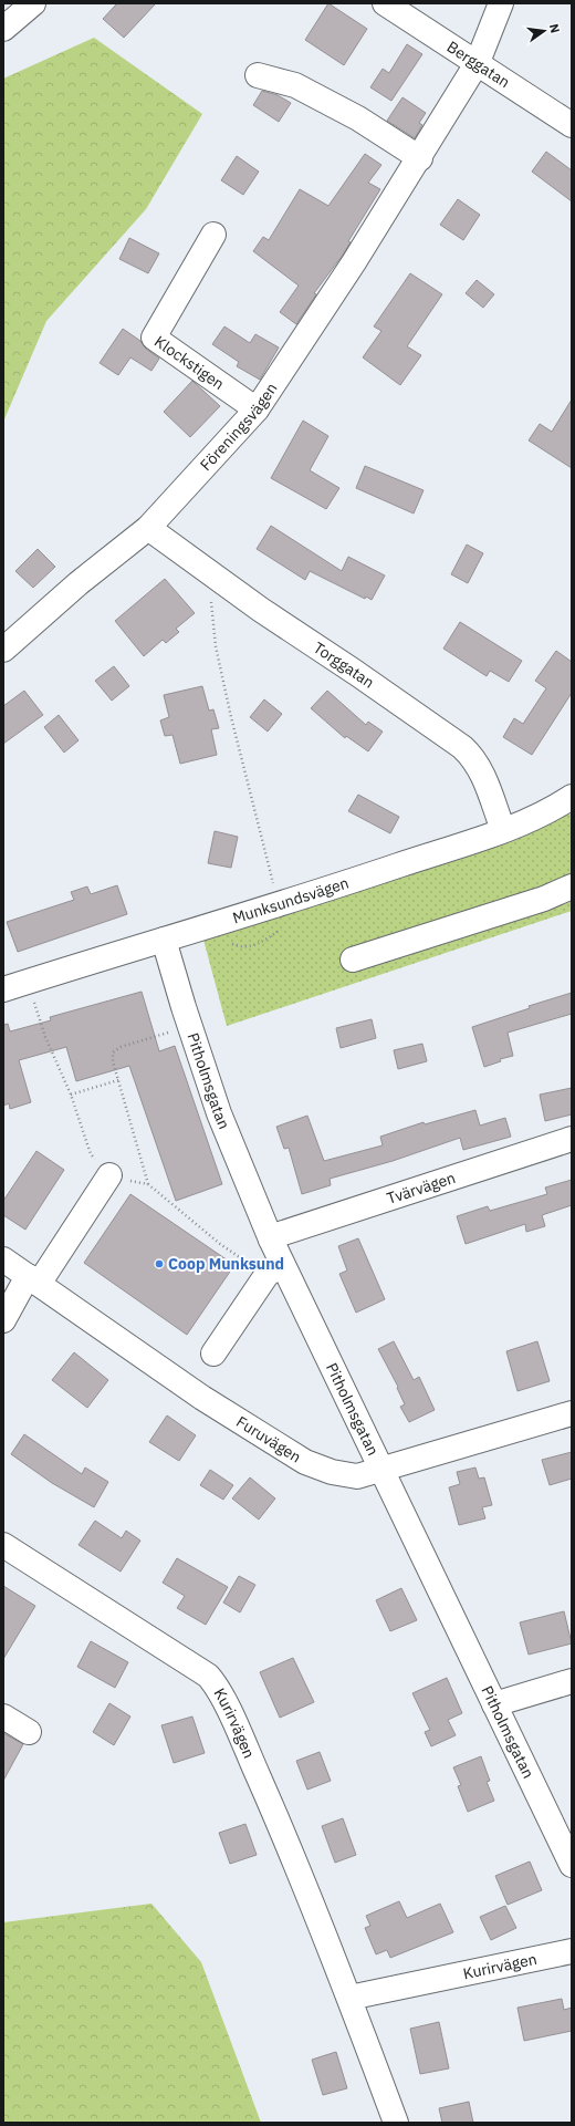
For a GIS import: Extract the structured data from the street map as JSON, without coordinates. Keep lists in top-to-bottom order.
{
  "streets": {
    "street": [
      "Berggatan",
      "Klockstigen",
      "Föreningsvägen",
      "Torggatan",
      "Munksundsvägen",
      "Pitholmsgatan",
      "Tvärvägen",
      "Furuvägen",
      "Kurirvägen"
    ]
  },
  "crossings": [
    ["Berggatan", "Föreningsvägen"],
    ["Klockstigen", "Föreningsvägen"],
    ["Föreningsvägen", "Torggatan"],
    ["Torggatan", "Munksundsvägen"],
    ["Munksundsvägen", "Pitholmsgatan"],
    ["Pitholmsgatan", "Tvärvägen"],
    ["Pitholmsgatan", "Furuvägen"]
  ],
  "places": ["Coop Munksund"],
  "north": "right"
}
